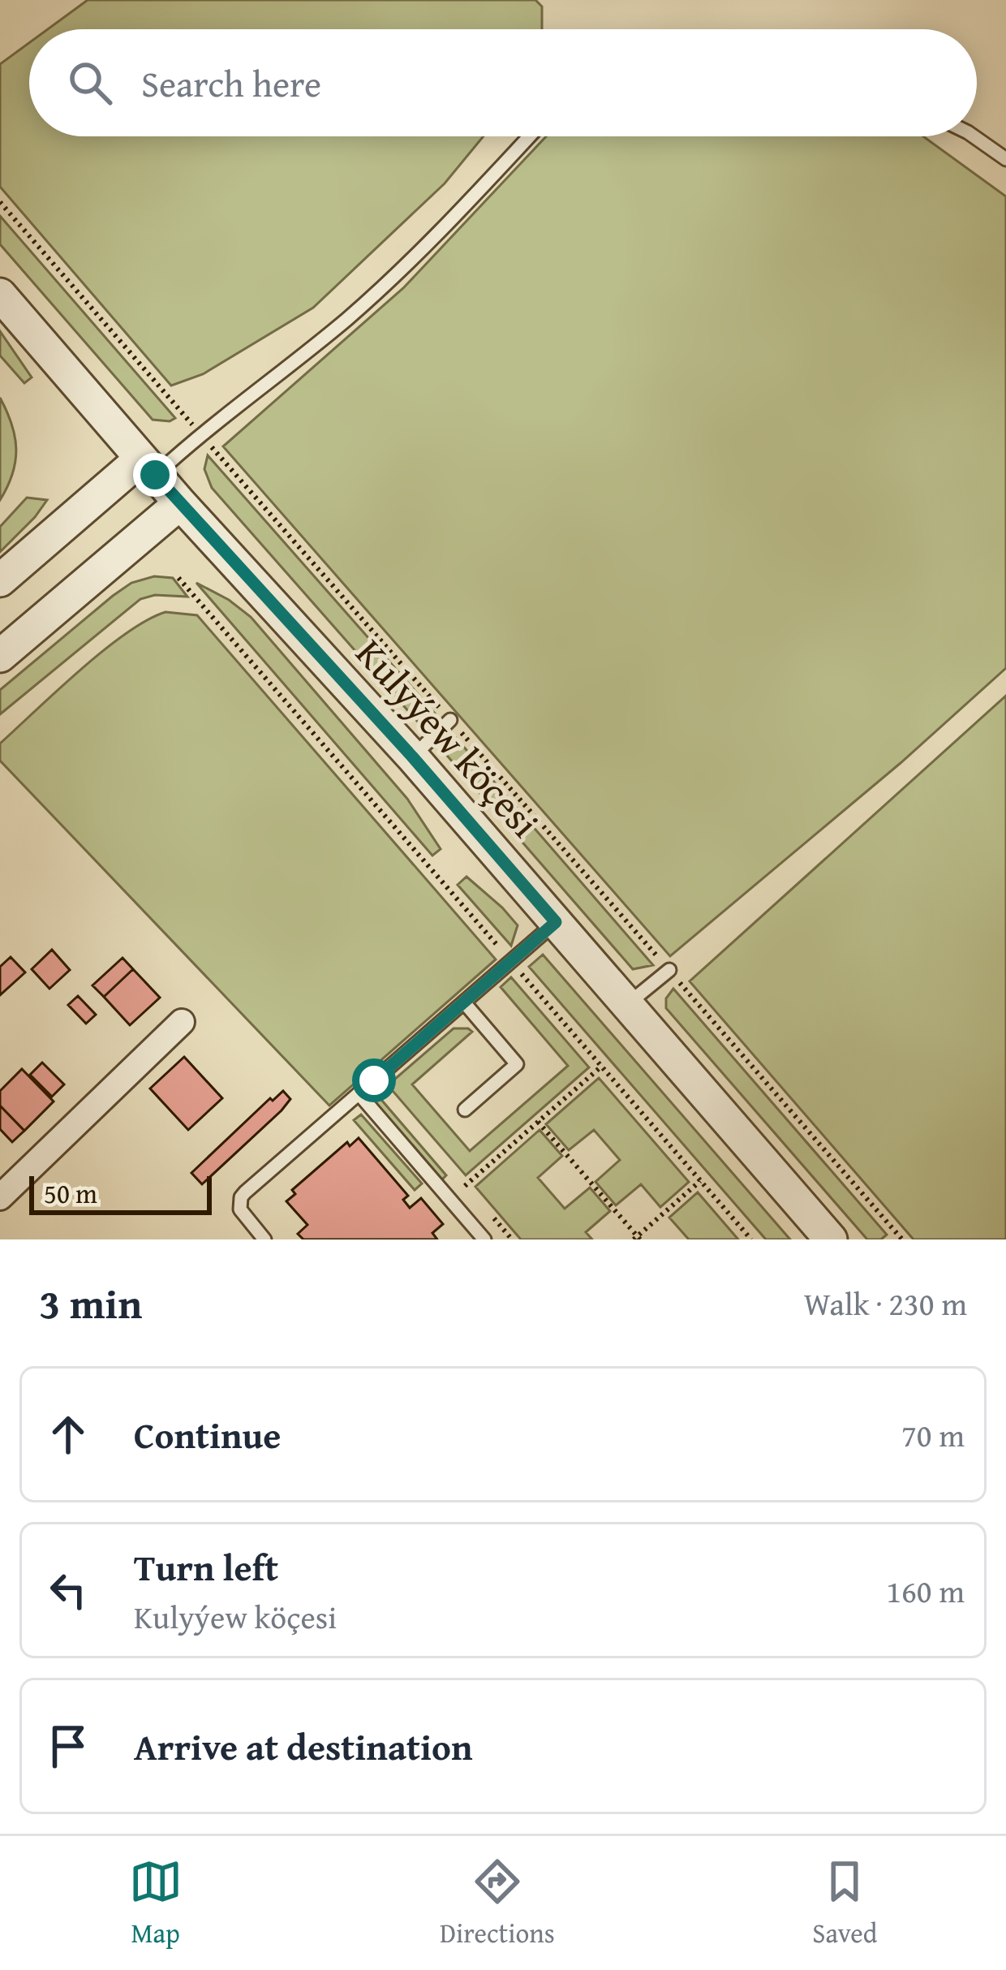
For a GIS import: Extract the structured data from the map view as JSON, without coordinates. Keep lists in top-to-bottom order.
{
  "streets": {
    "street": ["Kulyýew köçesi"]
  },
  "scale_bar": "50 m",
  "page": {
    "search": "Search here",
    "scale": "50 m",
    "heading": ["3 min", "Walk · 230 m"],
    "list": [
      ["Continue", "70 m"],
      ["Turn left", "Kulyýew köçesi", "160 m"],
      "Arrive at destination"
    ],
    "nav": ["Map", "Directions", "Saved"]
  }
}
